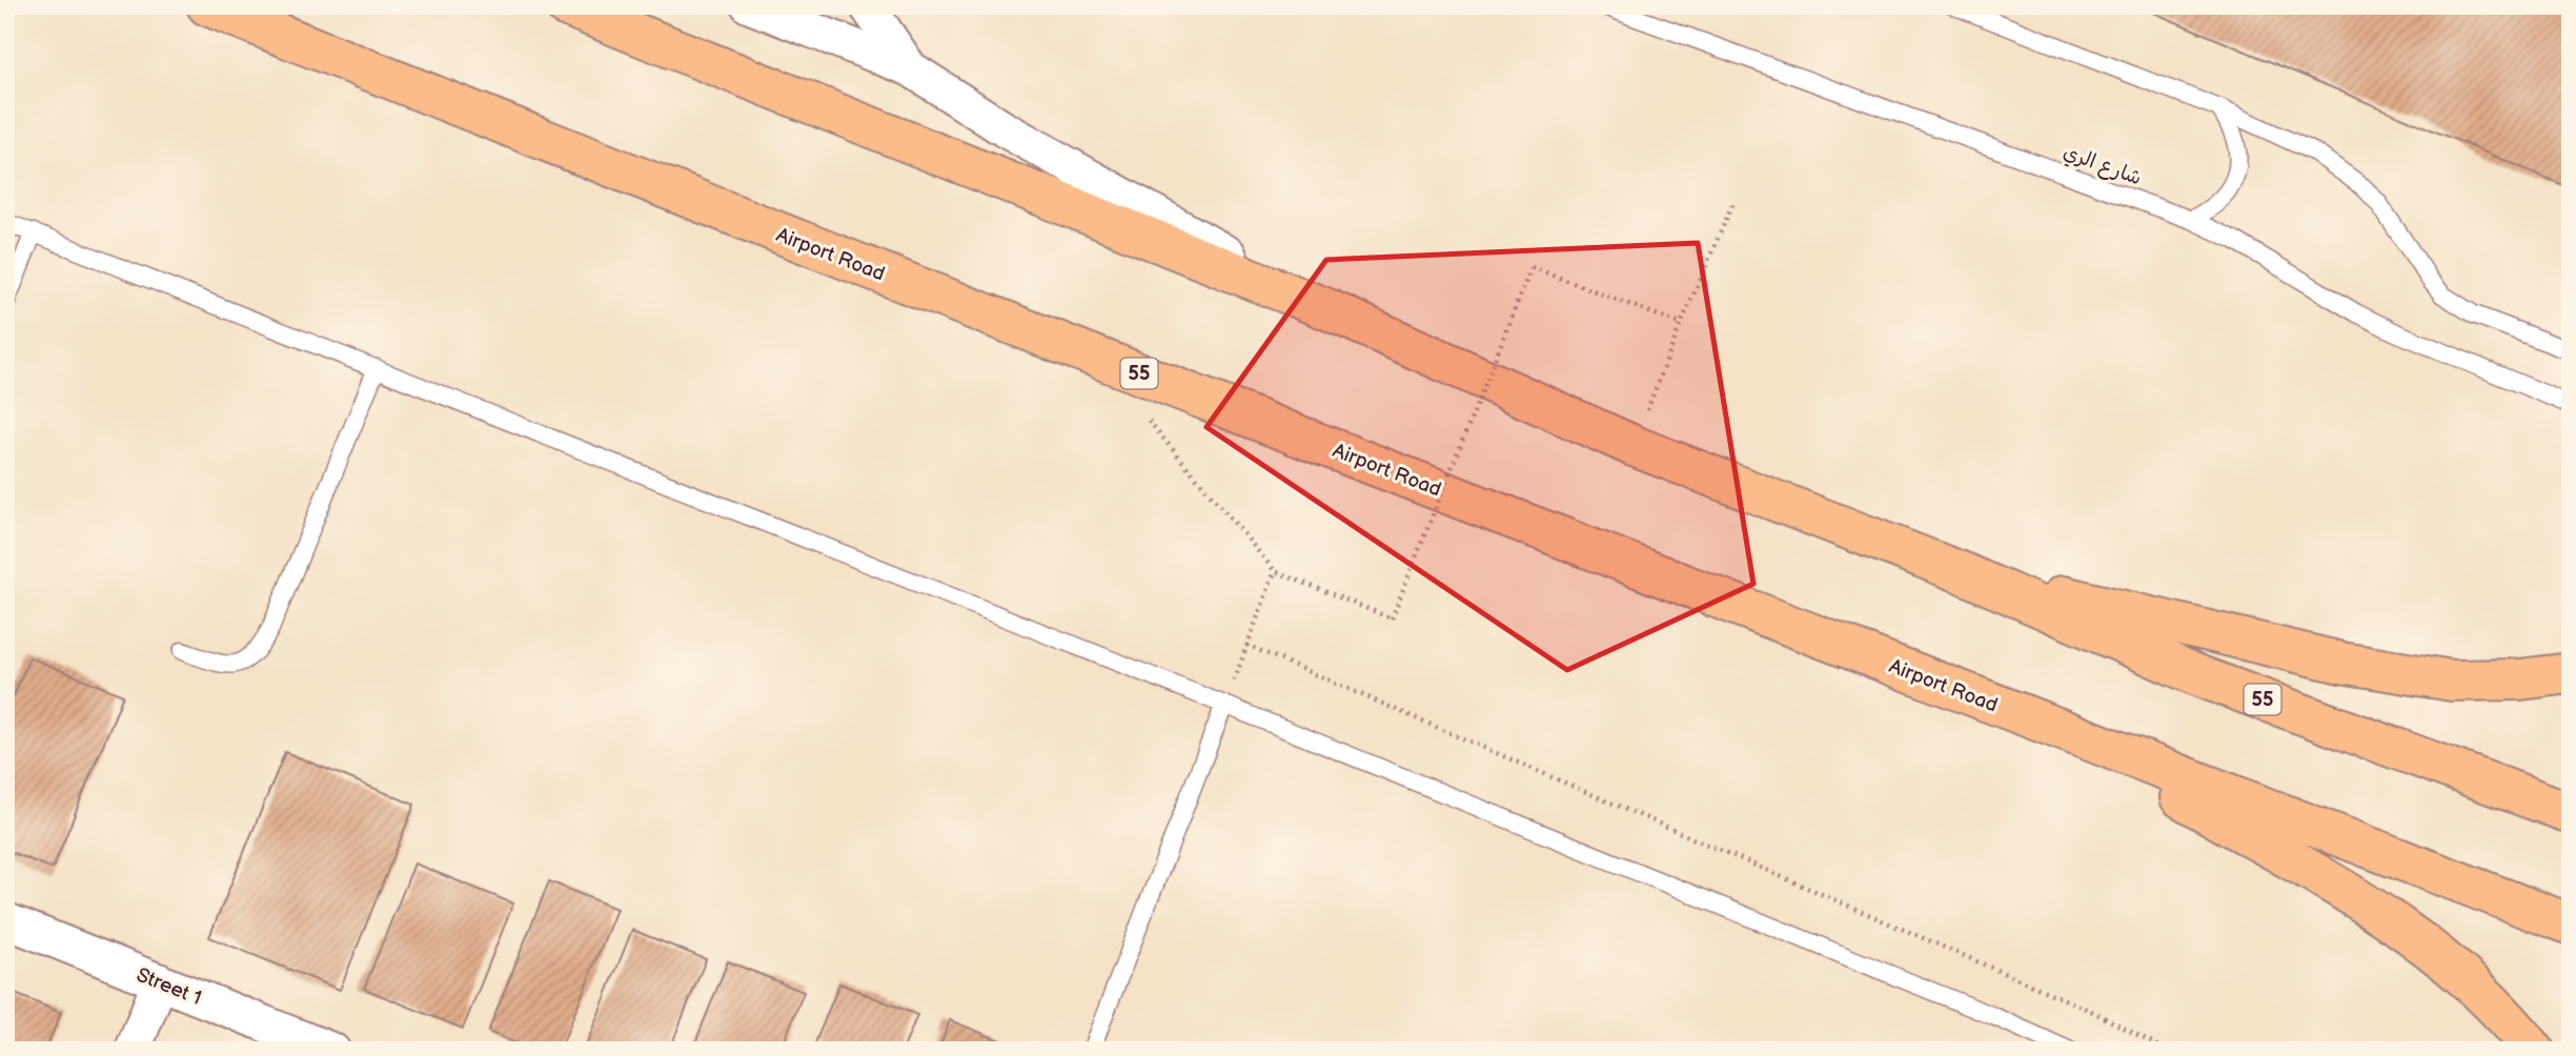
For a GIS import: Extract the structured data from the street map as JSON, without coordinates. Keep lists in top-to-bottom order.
{
  "streets": {
    "highway": ["Airport Road", "55"],
    "street": ["Street 1"],
    "lane": ["شارع الري"]
  }
}
